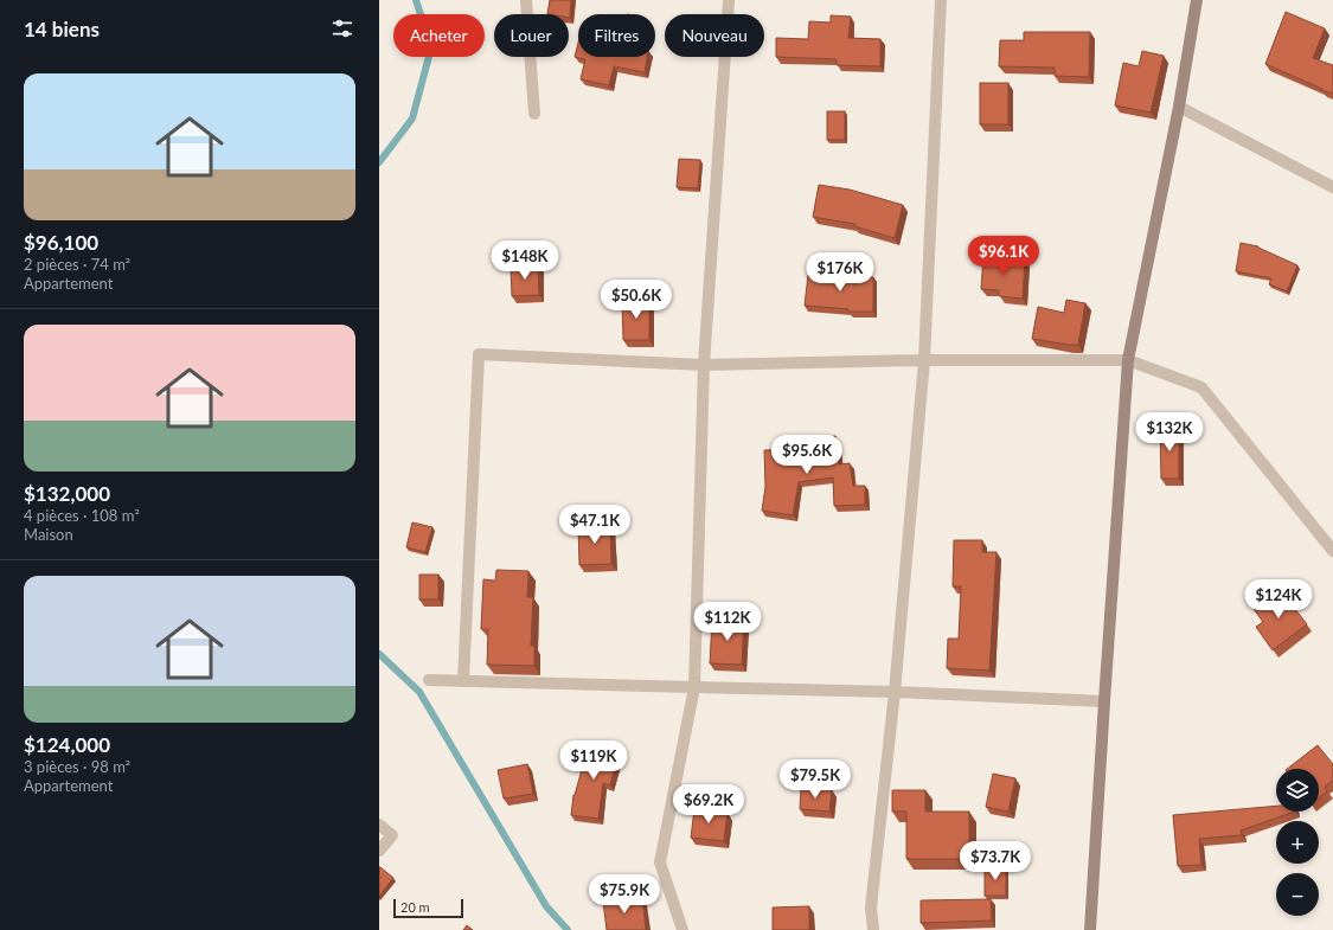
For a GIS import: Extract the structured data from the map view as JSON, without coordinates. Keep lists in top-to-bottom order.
{
  "scale_bar": "20 m",
  "page": {
    "heading": "14 biens",
    "chip": [
      "Acheter",
      "Louer",
      "Filtres",
      "Nouveau"
    ],
    "list": [
      {
        "name": "$96,100",
        "note": "2 pièces · 74 m² · Appartement"
      },
      {
        "name": "$132,000",
        "note": "4 pièces · 108 m² · Maison"
      },
      {
        "name": "$124,000",
        "note": "3 pièces · 98 m² · Appartement"
      }
    ],
    "price": [
      "$96.1K",
      "$148K",
      "$176K",
      "$50.6K",
      "$132K",
      "$95.6K",
      "$47.1K",
      "$124K",
      "$112K",
      "$119K",
      "$79.5K",
      "$69.2K",
      "$73.7K",
      "$75.9K"
    ],
    "map_buttons": ["+", "−"],
    "scale": "20 m"
  }
}
